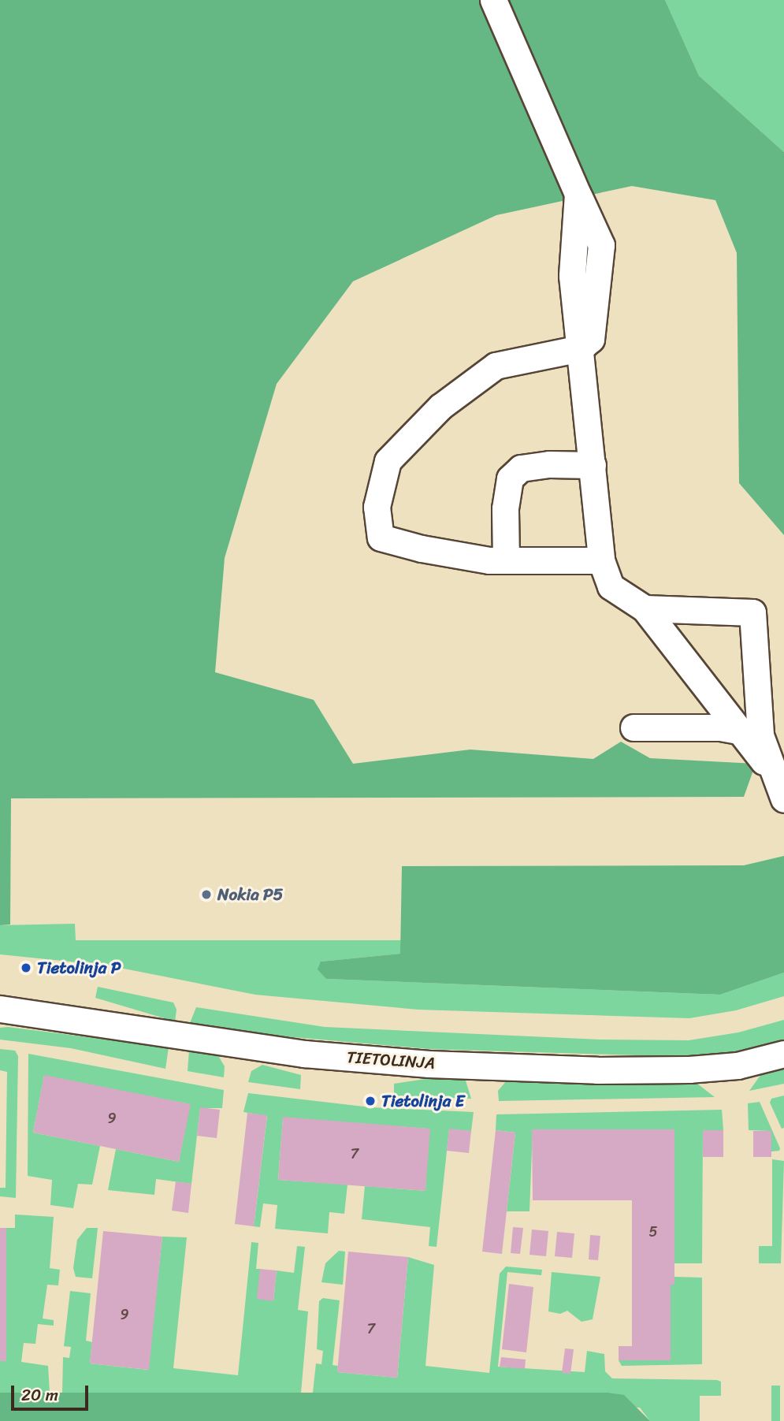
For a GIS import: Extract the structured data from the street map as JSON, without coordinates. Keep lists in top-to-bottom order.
{
  "streets": {
    "street": ["TIETOLINJA"]
  },
  "places": ["Nokia P5", "Tietolinja P", "Tietolinja E"],
  "house_numbers": [
    "9",
    "7",
    "5",
    "9",
    "7"
  ],
  "scale_bar": "20 m"
}
